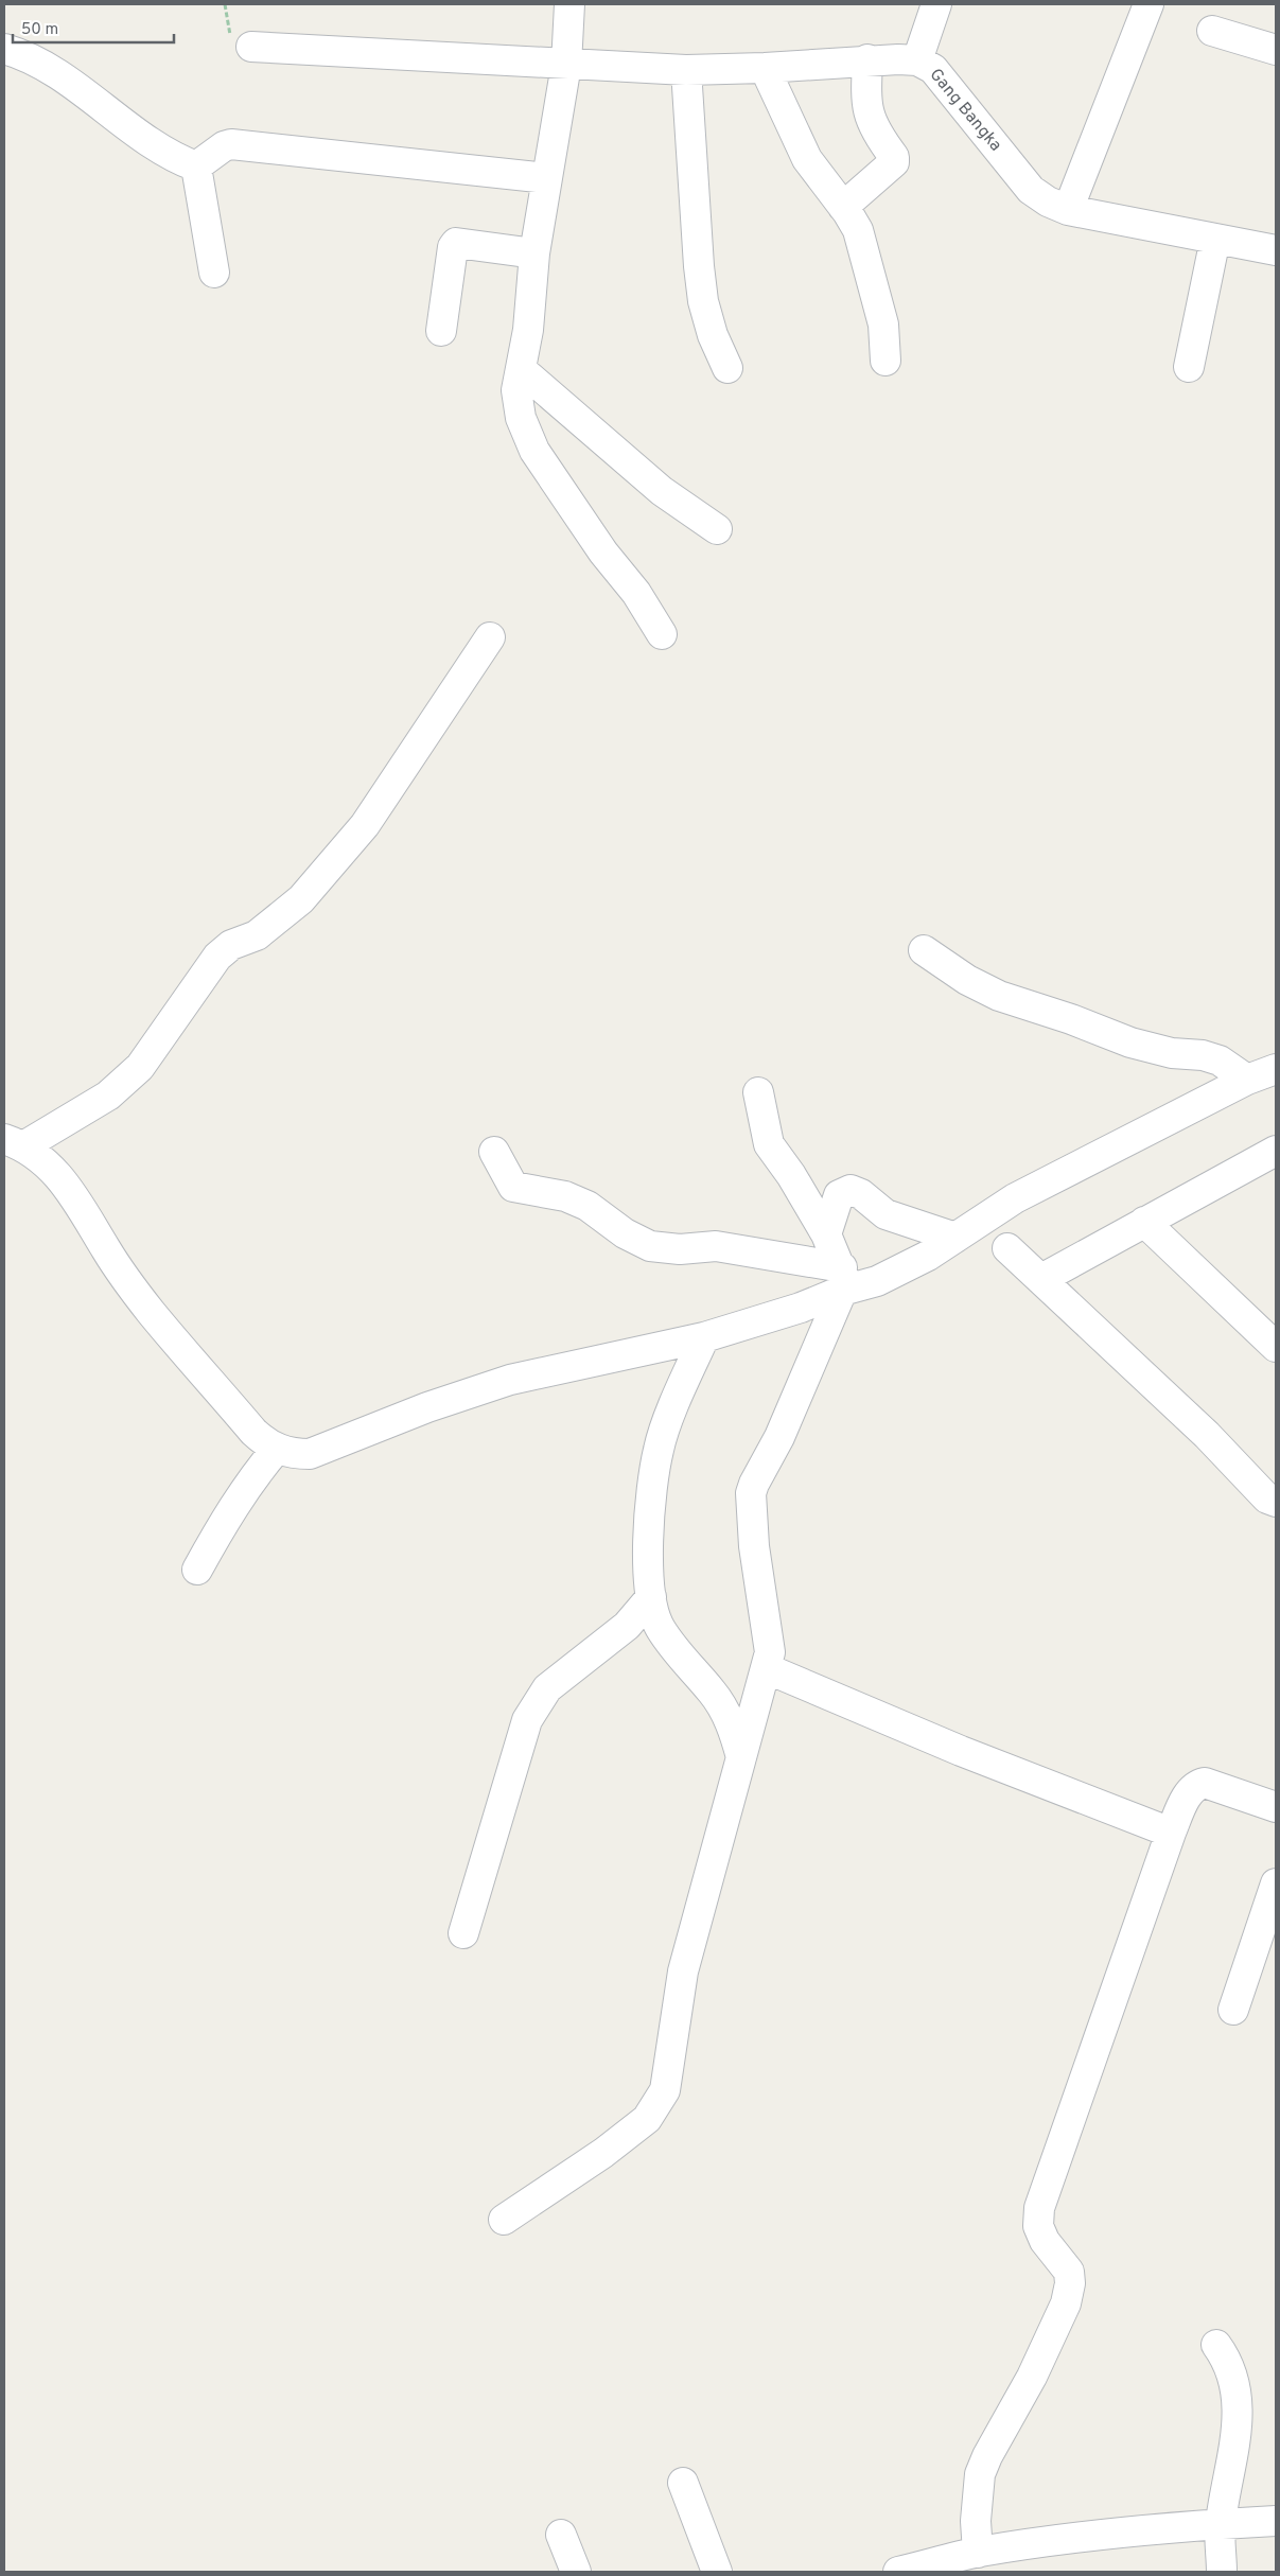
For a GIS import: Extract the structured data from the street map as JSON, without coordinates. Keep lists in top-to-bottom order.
{
  "streets": {
    "street": ["Gang Bangka"]
  },
  "scale_bar": "50 m"
}
